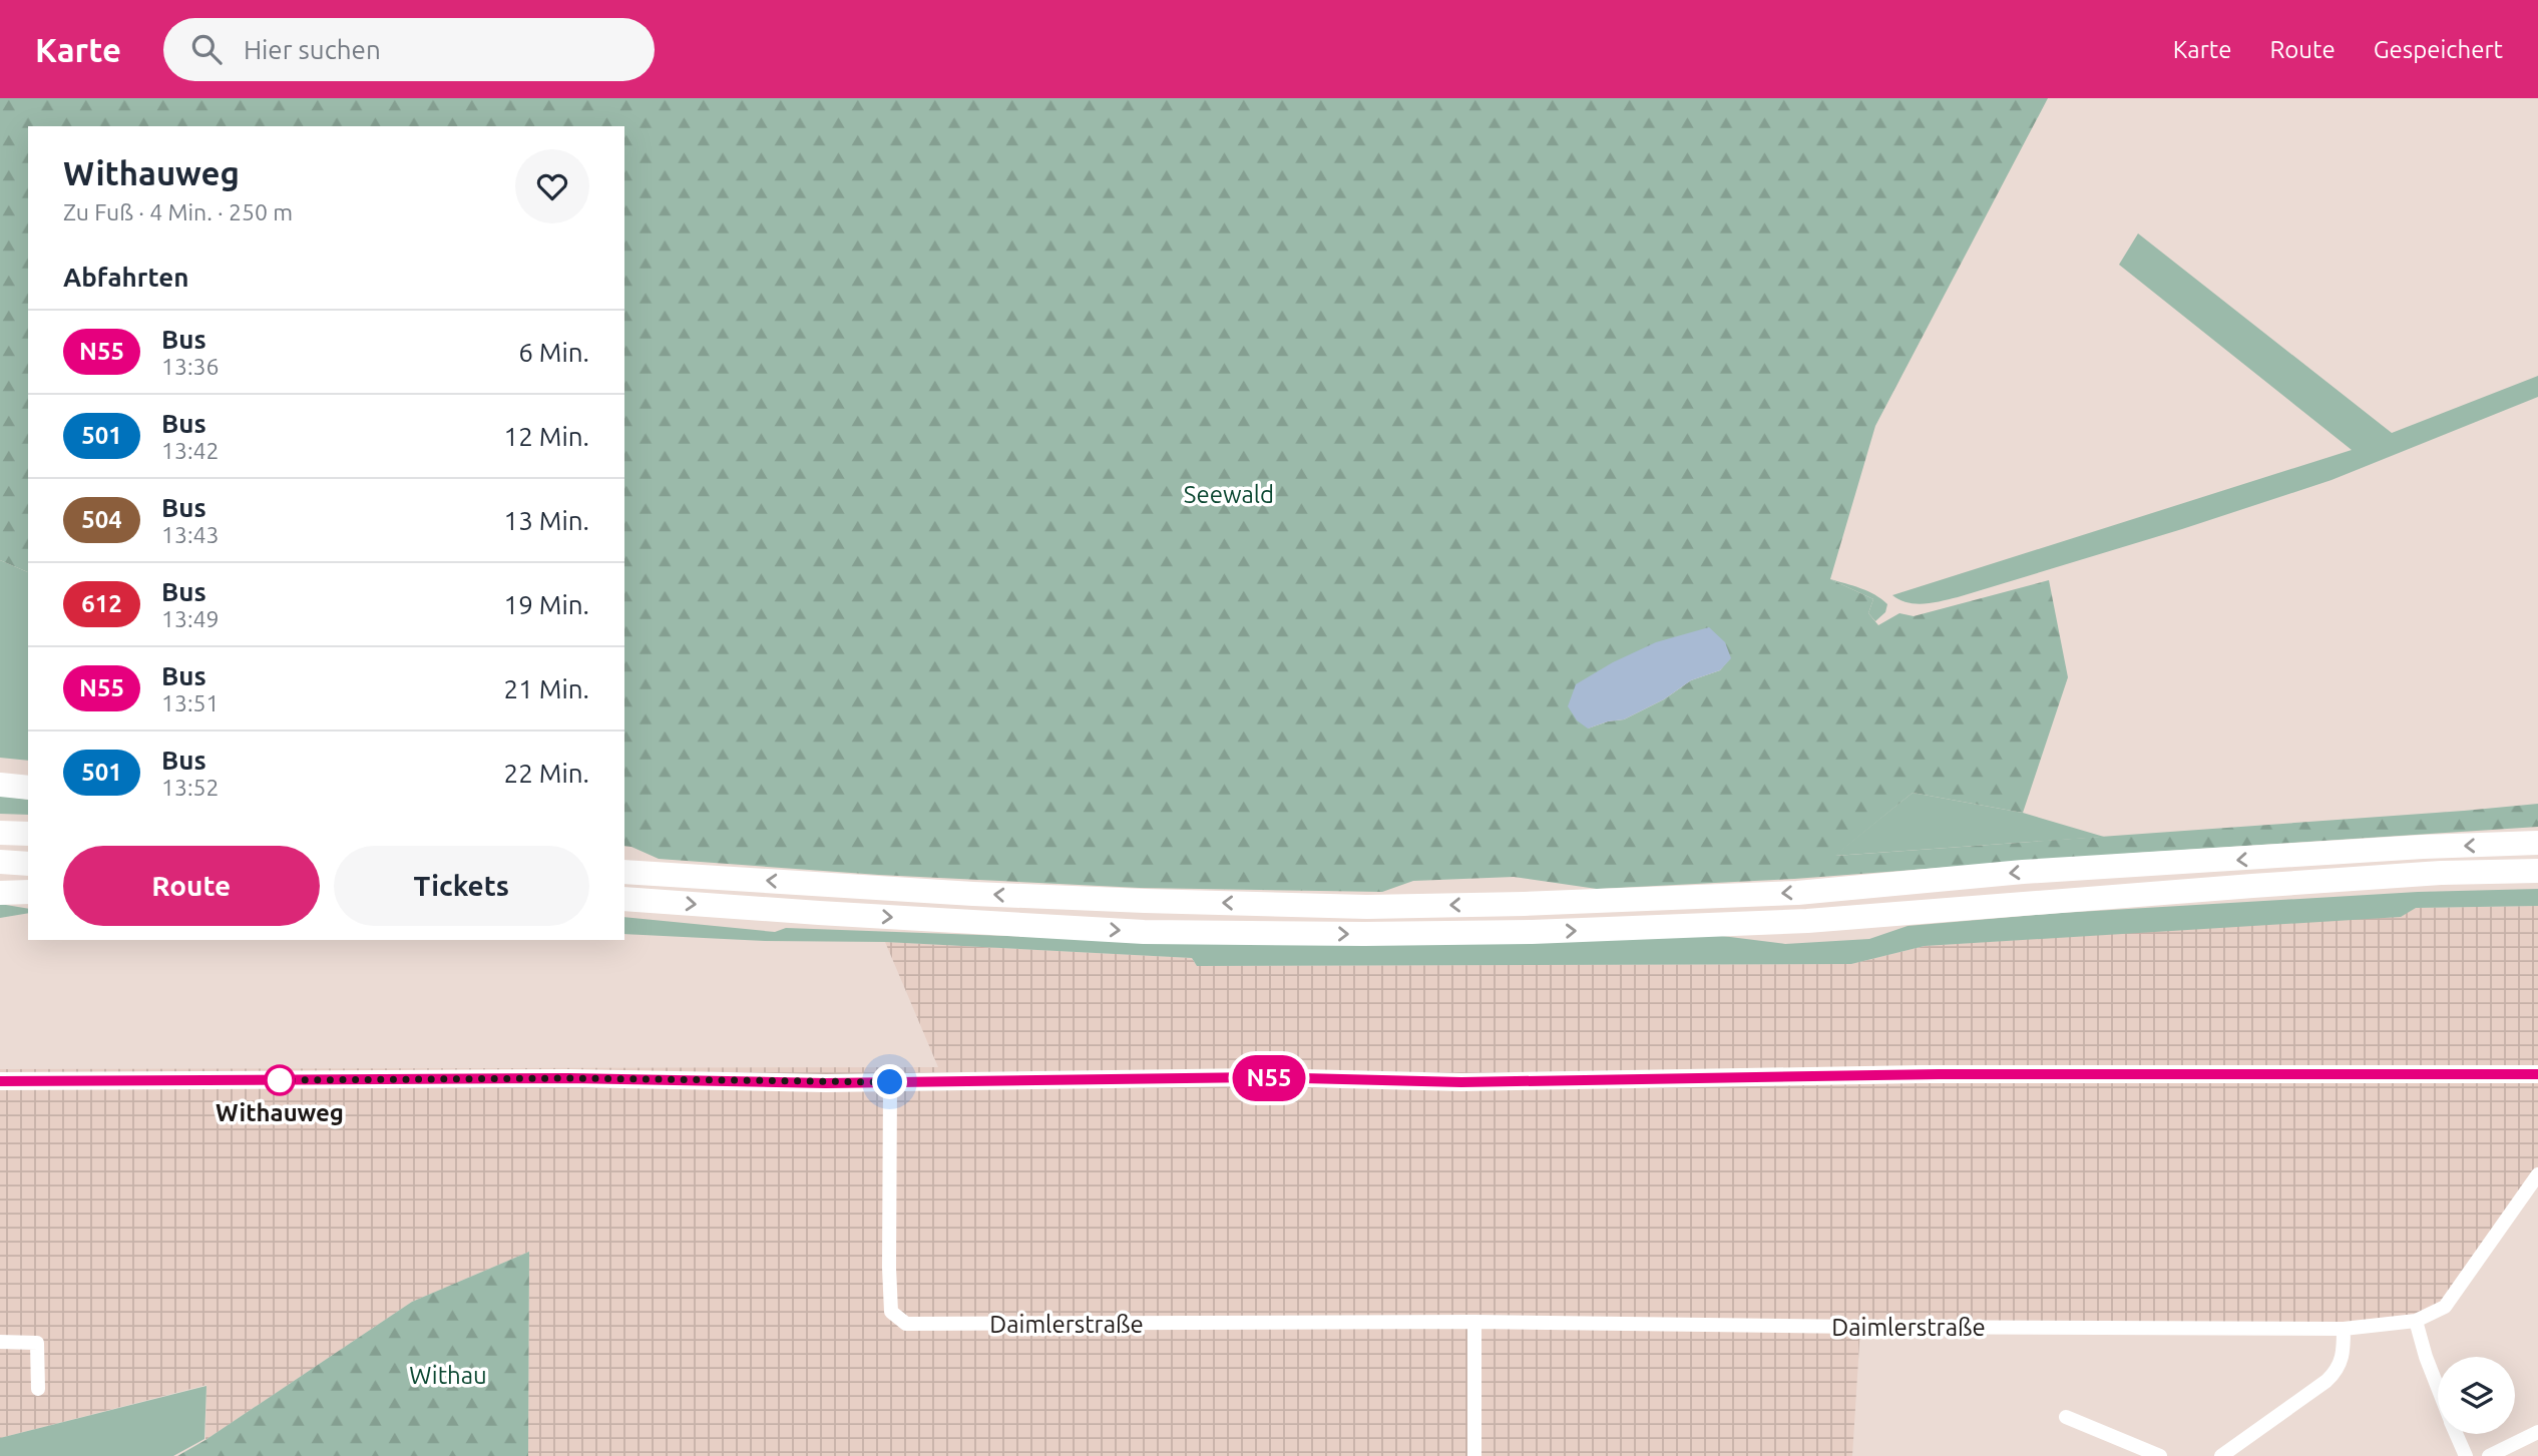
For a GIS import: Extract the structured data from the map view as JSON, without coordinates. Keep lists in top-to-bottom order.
{
  "streets": {
    "street": ["Daimlerstraße"]
  },
  "parks": ["Seewald", "Withau"],
  "places": ["Withauweg"],
  "lines": ["bus line N55"],
  "page": {
    "header": "Karte",
    "search": "Hier suchen",
    "nav": ["Karte", "Route", "Gespeichert"],
    "on_map": "N55",
    "heading": [
      ["Withauweg", "Zu Fuß · 4 Min. · 250 m"],
      "Abfahrten"
    ],
    "list": [
      {
        "mark": "N55",
        "name": "Bus",
        "note": "13:36",
        "value": "6 Min."
      },
      {
        "mark": "501",
        "name": "Bus",
        "note": "13:42",
        "value": "12 Min."
      },
      {
        "mark": "504",
        "name": "Bus",
        "note": "13:43",
        "value": "13 Min."
      },
      {
        "mark": "612",
        "name": "Bus",
        "note": "13:49",
        "value": "19 Min."
      },
      {
        "mark": "N55",
        "name": "Bus",
        "note": "13:51",
        "value": "21 Min."
      },
      {
        "mark": "501",
        "name": "Bus",
        "note": "13:52",
        "value": "22 Min."
      }
    ],
    "buttons": ["Route", "Tickets"]
  }
}
